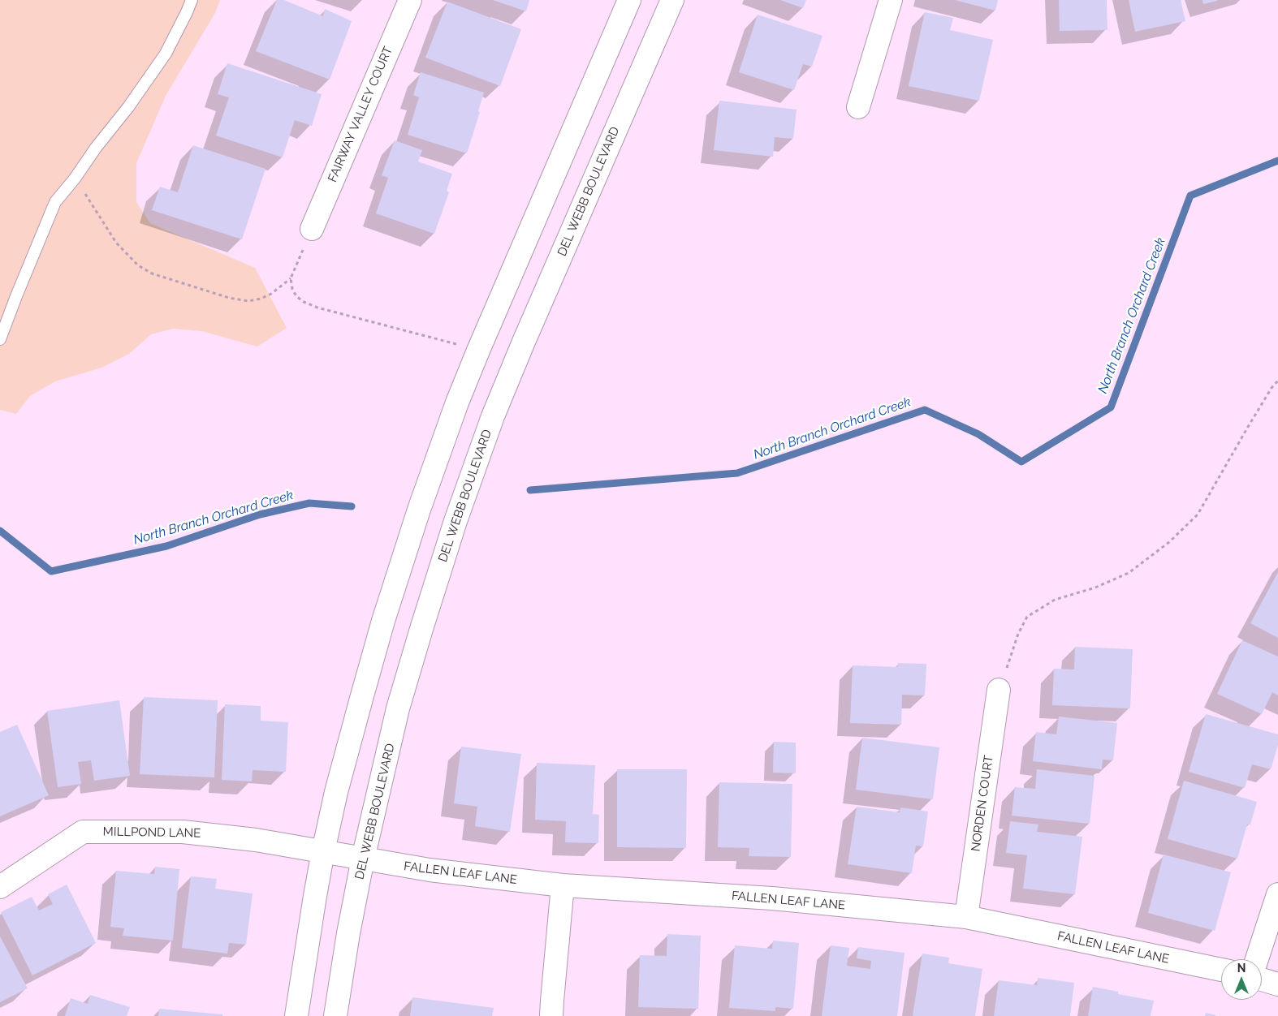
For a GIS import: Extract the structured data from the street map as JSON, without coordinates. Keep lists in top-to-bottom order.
{
  "streets": {
    "street": [
      "FAIRWAY VALLEY COURT",
      "DEL WEBB BOULEVARD",
      "NORDEN COURT",
      "MILLPOND LANE",
      "FALLEN LEAF LANE"
    ]
  },
  "crossings": [
    ["DEL WEBB BOULEVARD", "MILLPOND LANE"],
    ["DEL WEBB BOULEVARD", "FALLEN LEAF LANE"],
    ["NORDEN COURT", "FALLEN LEAF LANE"],
    ["MILLPOND LANE", "FALLEN LEAF LANE"]
  ],
  "water": ["North Branch Orchard Creek"],
  "north": "top"
}
